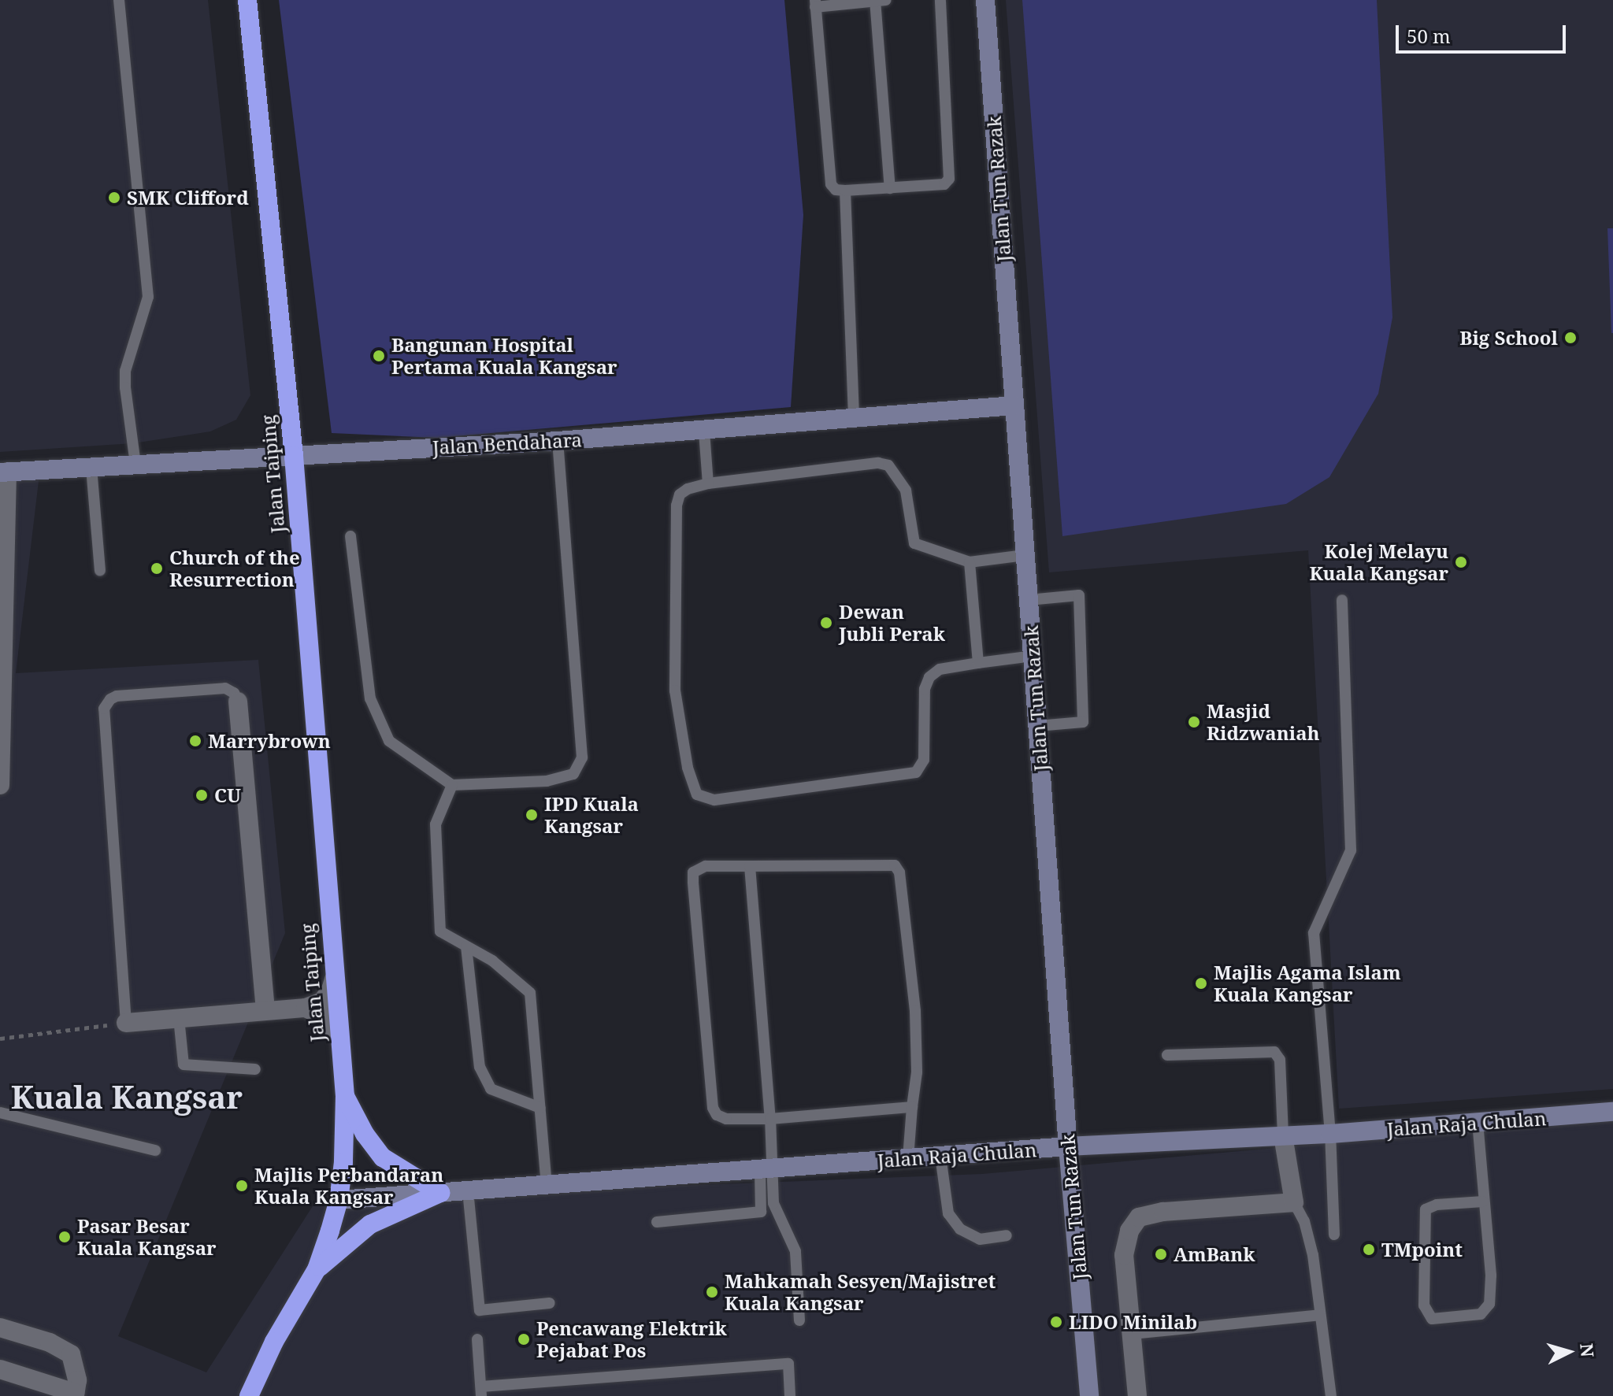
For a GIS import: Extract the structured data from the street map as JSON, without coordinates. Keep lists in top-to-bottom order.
{
  "streets": {
    "highway": ["Jalan Taiping"],
    "street": ["Jalan Tun Razak", "Jalan Bendahara", "Jalan Raja Chulan"]
  },
  "crossings": [
    ["Jalan Tun Razak", "Jalan Bendahara"],
    ["Jalan Tun Razak", "Jalan Raja Chulan"],
    ["Jalan Bendahara", "Jalan Taiping"]
  ],
  "districts": ["Kuala Kangsar"],
  "places": [
    "SMK Clifford",
    "Big School",
    "Bangunan Hospital Pertama Kuala Kangsar",
    "Kolej Melayu Kuala Kangsar",
    "Church of the Resurrection",
    "Dewan Jubli Perak",
    "Masjid Ridzwaniah",
    "Marrybrown",
    "CU",
    "IPD Kuala Kangsar",
    "Majlis Agama Islam Kuala Kangsar",
    "Majlis Perbandaran Kuala Kangsar",
    "Pasar Besar Kuala Kangsar",
    "TMpoint",
    "AmBank",
    "Mahkamah Sesyen/Majistret Kuala Kangsar",
    "LIDO Minilab",
    "Pencawang Elektrik Pejabat Pos"
  ],
  "scale_bar": "50 m",
  "north": "right"
}
